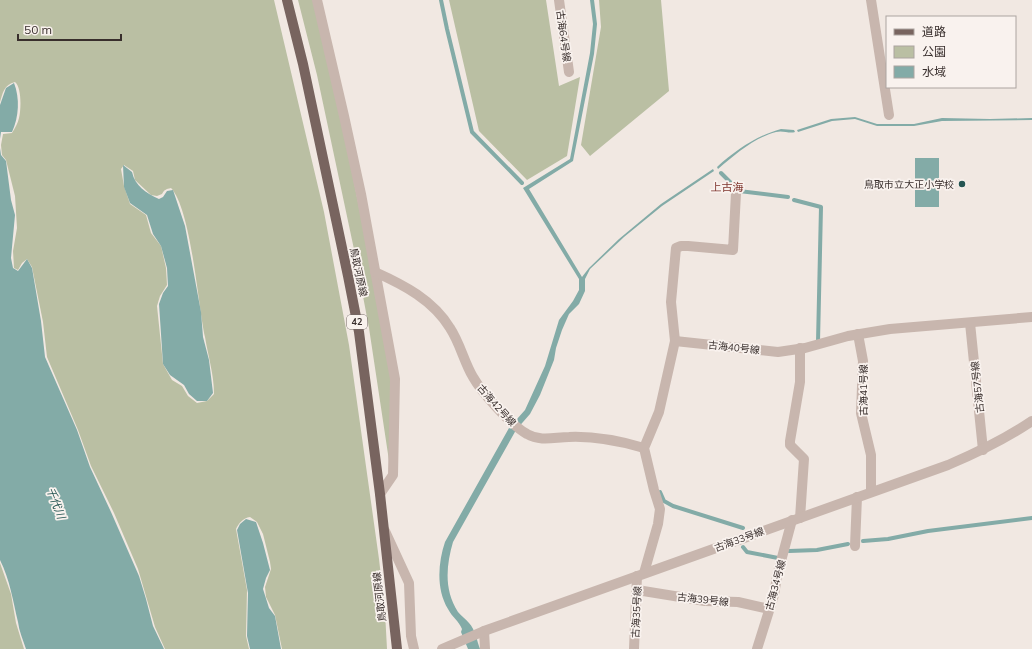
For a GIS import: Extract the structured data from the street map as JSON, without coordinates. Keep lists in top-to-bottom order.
{
  "streets": {
    "main road": ["鳥取河原線", "42"],
    "street": [
      "古海64号線",
      "古海40号線",
      "古海57号線",
      "古海41号線",
      "古海42号線",
      "古海33号線",
      "古海34号線",
      "古海39号線",
      "古海35号線"
    ]
  },
  "crossings": [
    ["古海40号線", "古海57号線"],
    ["古海40号線", "古海41号線"],
    ["古海40号線", "古海34号線"],
    ["古海57号線", "古海33号線"],
    ["古海41号線", "古海33号線"],
    ["古海33号線", "古海34号線"],
    ["古海33号線", "古海35号線"],
    ["古海34号線", "古海39号線"],
    ["古海39号線", "古海35号線"]
  ],
  "districts": ["上古海"],
  "water": ["千代川"],
  "places": ["鳥取市立大正小学校"],
  "legend": ["道路", "公園", "水域"],
  "scale_bar": "50 m"
}
